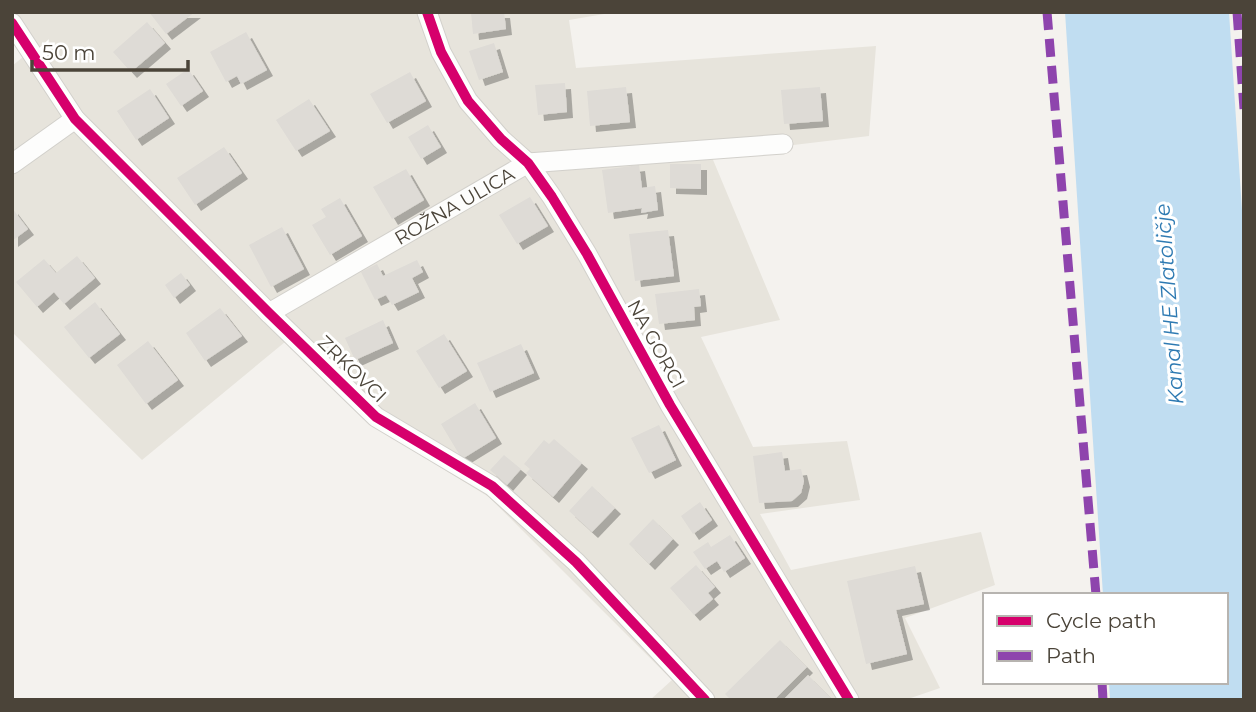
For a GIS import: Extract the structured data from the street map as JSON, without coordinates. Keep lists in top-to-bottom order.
{
  "streets": {
    "street": ["ROŽNA ULICA", "NA GORCI", "ZRKOVCI"]
  },
  "crossings": [
    ["ROŽNA ULICA", "NA GORCI"],
    ["ROŽNA ULICA", "ZRKOVCI"]
  ],
  "water": ["Kanal HE Zlatoličje"],
  "legend": ["Cycle path", "Path"],
  "scale_bar": "50 m"
}
